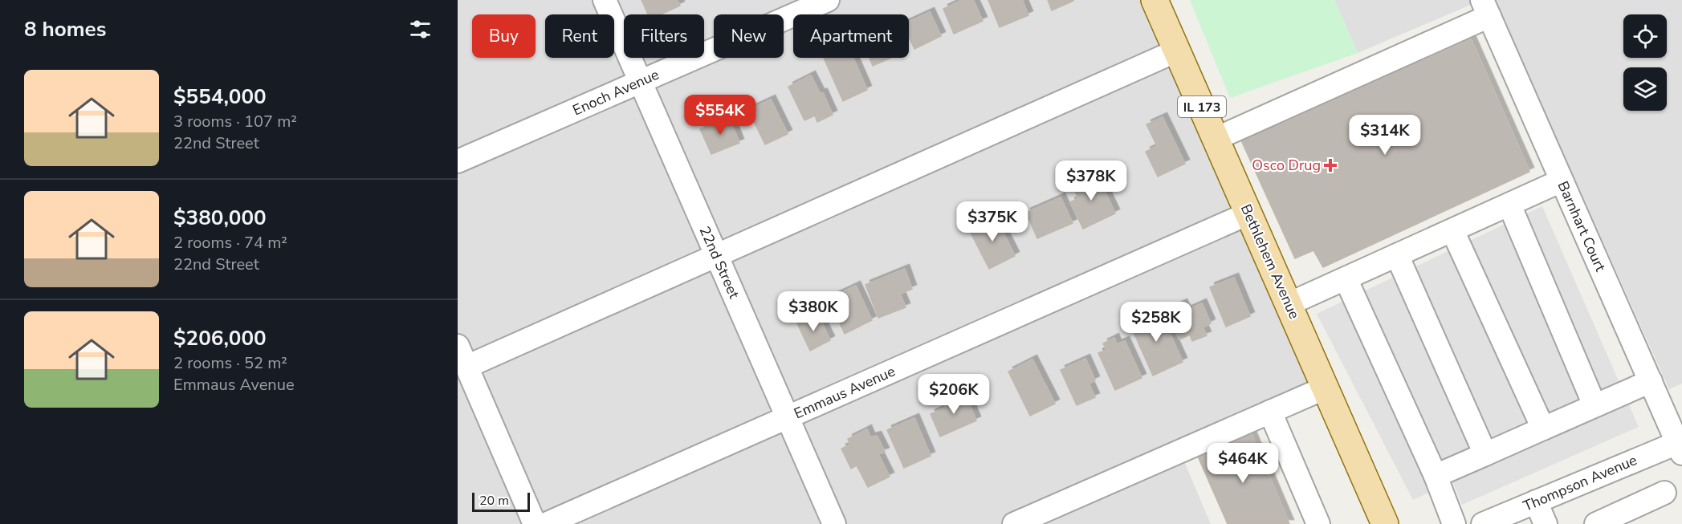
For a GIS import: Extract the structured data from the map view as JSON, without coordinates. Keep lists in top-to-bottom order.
{
  "streets": {
    "main road": ["IL 173", "Bethlehem Avenue"],
    "street": [
      "Enoch Avenue",
      "Barnhart Court",
      "22nd Street",
      "Emmaus Avenue",
      "Thompson Avenue"
    ]
  },
  "crossings": [
    ["Enoch Avenue", "22nd Street"],
    ["Barnhart Court", "Thompson Avenue"],
    ["Bethlehem Avenue", "Emmaus Avenue"],
    ["22nd Street", "Emmaus Avenue"]
  ],
  "places": {
    "health": ["Osco Drug"]
  },
  "scale_bar": "20 m",
  "page": {
    "heading": "8 homes",
    "chip": [
      "Buy",
      "Rent",
      "Filters",
      "New",
      "Apartment"
    ],
    "list": [
      {
        "name": "$554,000",
        "note": "3 rooms · 107 m² · 22nd Street"
      },
      {
        "name": "$380,000",
        "note": "2 rooms · 74 m² · 22nd Street"
      },
      {
        "name": "$206,000",
        "note": "2 rooms · 52 m² · Emmaus Avenue"
      }
    ],
    "price": [
      "$554K",
      "$314K",
      "$378K",
      "$375K",
      "$380K",
      "$258K",
      "$206K",
      "$464K"
    ],
    "scale": "20 m"
  }
}
